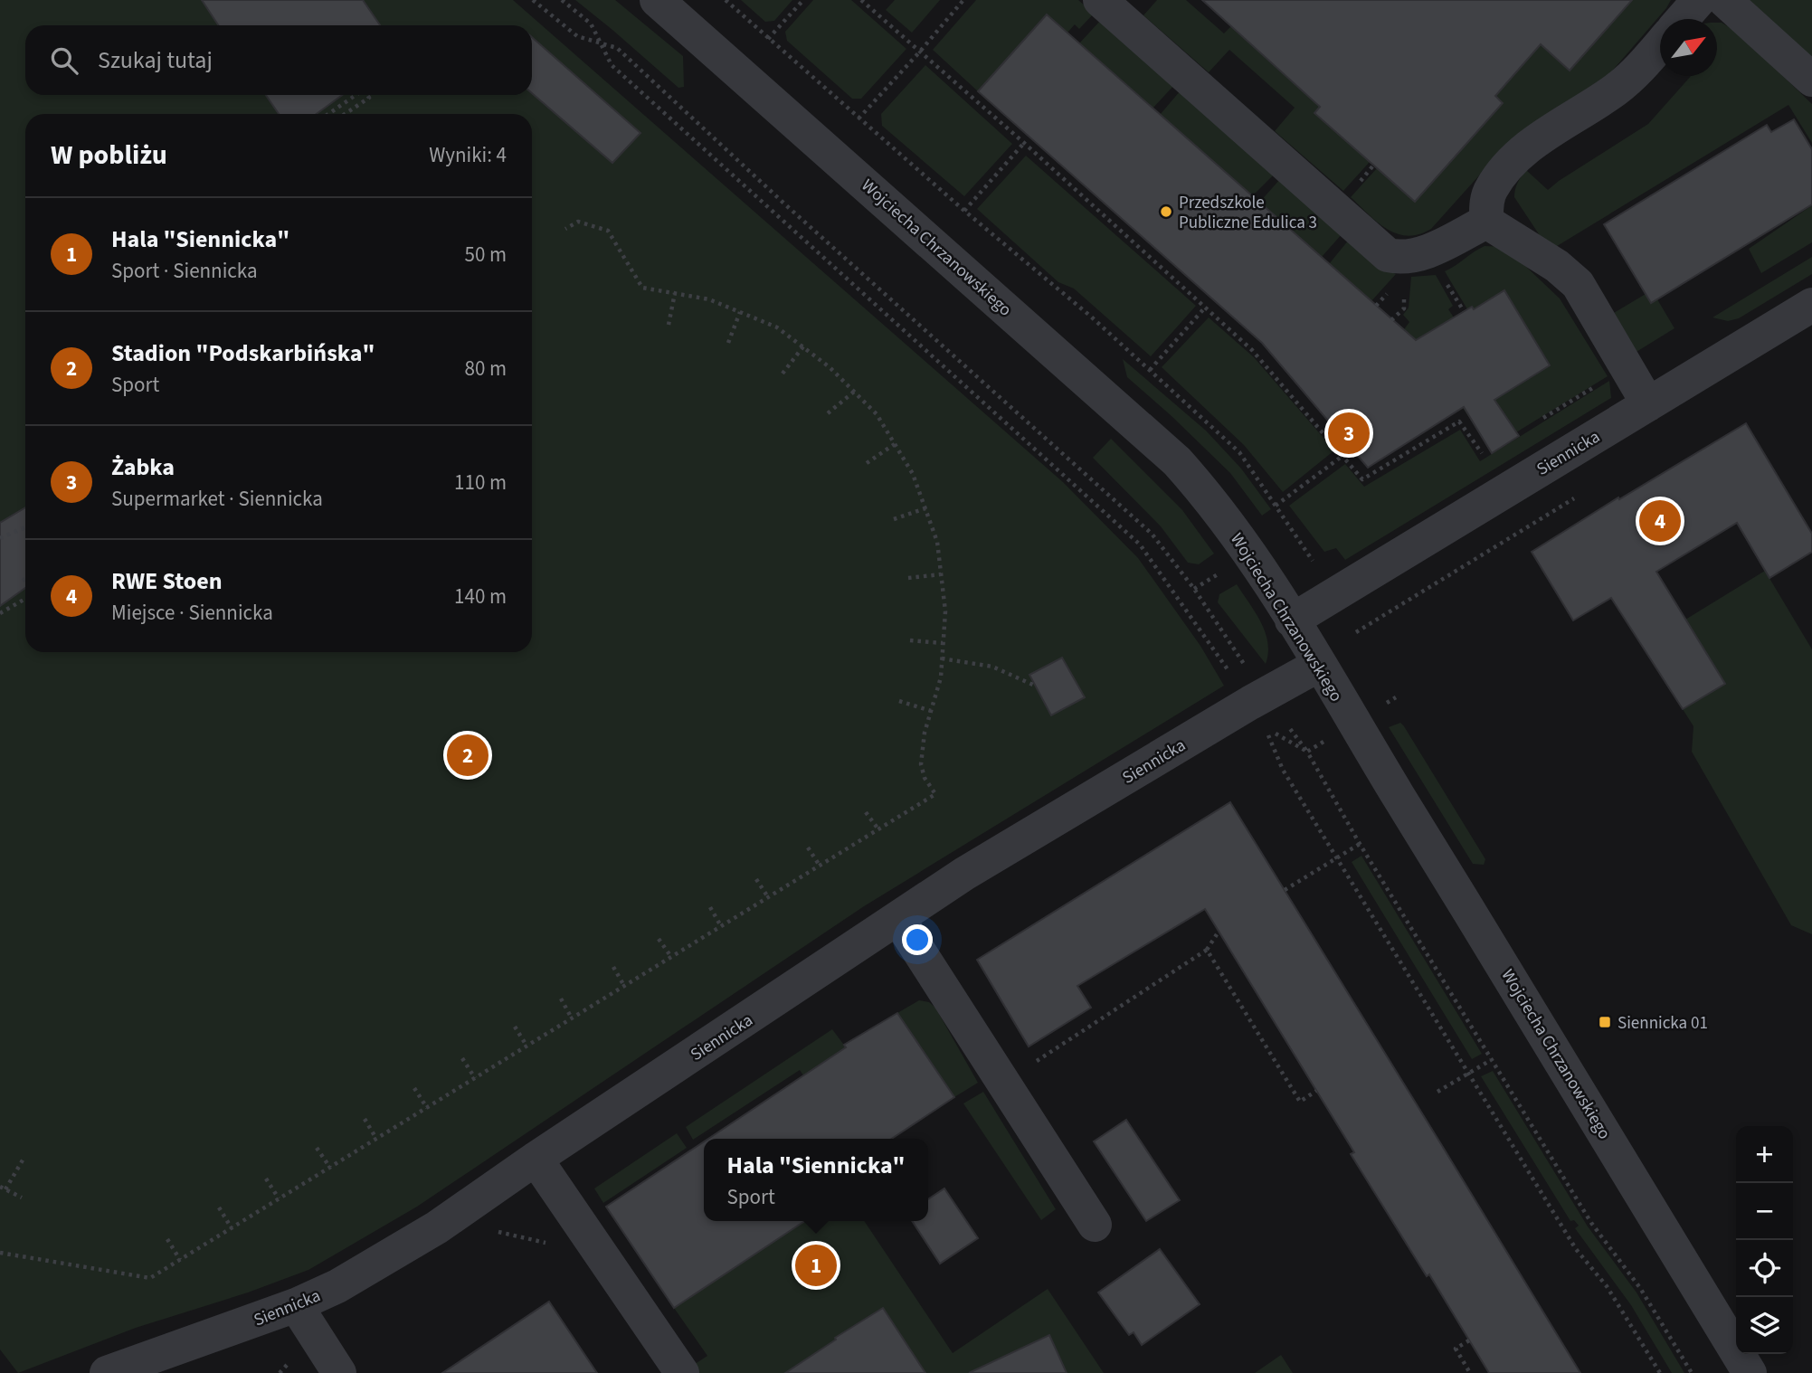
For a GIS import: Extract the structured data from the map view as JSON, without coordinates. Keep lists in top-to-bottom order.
{
  "streets": {
    "street": ["Wojciecha Chrzanowskiego", "Siennicka"]
  },
  "crossings": [
    ["Wojciecha Chrzanowskiego", "Siennicka"]
  ],
  "places": {
    "other": ["Przedszkole Publiczne Edulica 3"],
    "transit": ["Siennicka 01"]
  },
  "north": "top right",
  "page": {
    "search": "Szukaj tutaj",
    "heading": ["W pobliżu", "Wyniki: 4"],
    "list": [
      {
        "mark": "1",
        "name": "Hala \"Siennicka\"",
        "note": "Sport · Siennicka",
        "value": "50 m"
      },
      {
        "mark": "2",
        "name": "Stadion \"Podskarbińska\"",
        "note": "Sport",
        "value": "80 m"
      },
      {
        "mark": "3",
        "name": "Żabka",
        "note": "Supermarket · Siennicka",
        "value": "110 m"
      },
      {
        "mark": "4",
        "name": "RWE Stoen",
        "note": "Miejsce · Siennicka",
        "value": "140 m"
      }
    ],
    "pins": [
      "3",
      "4",
      "2",
      "1"
    ],
    "map_buttons": ["+", "−"],
    "popup": ["Hala \"Siennicka\"", "Sport"]
  }
}
